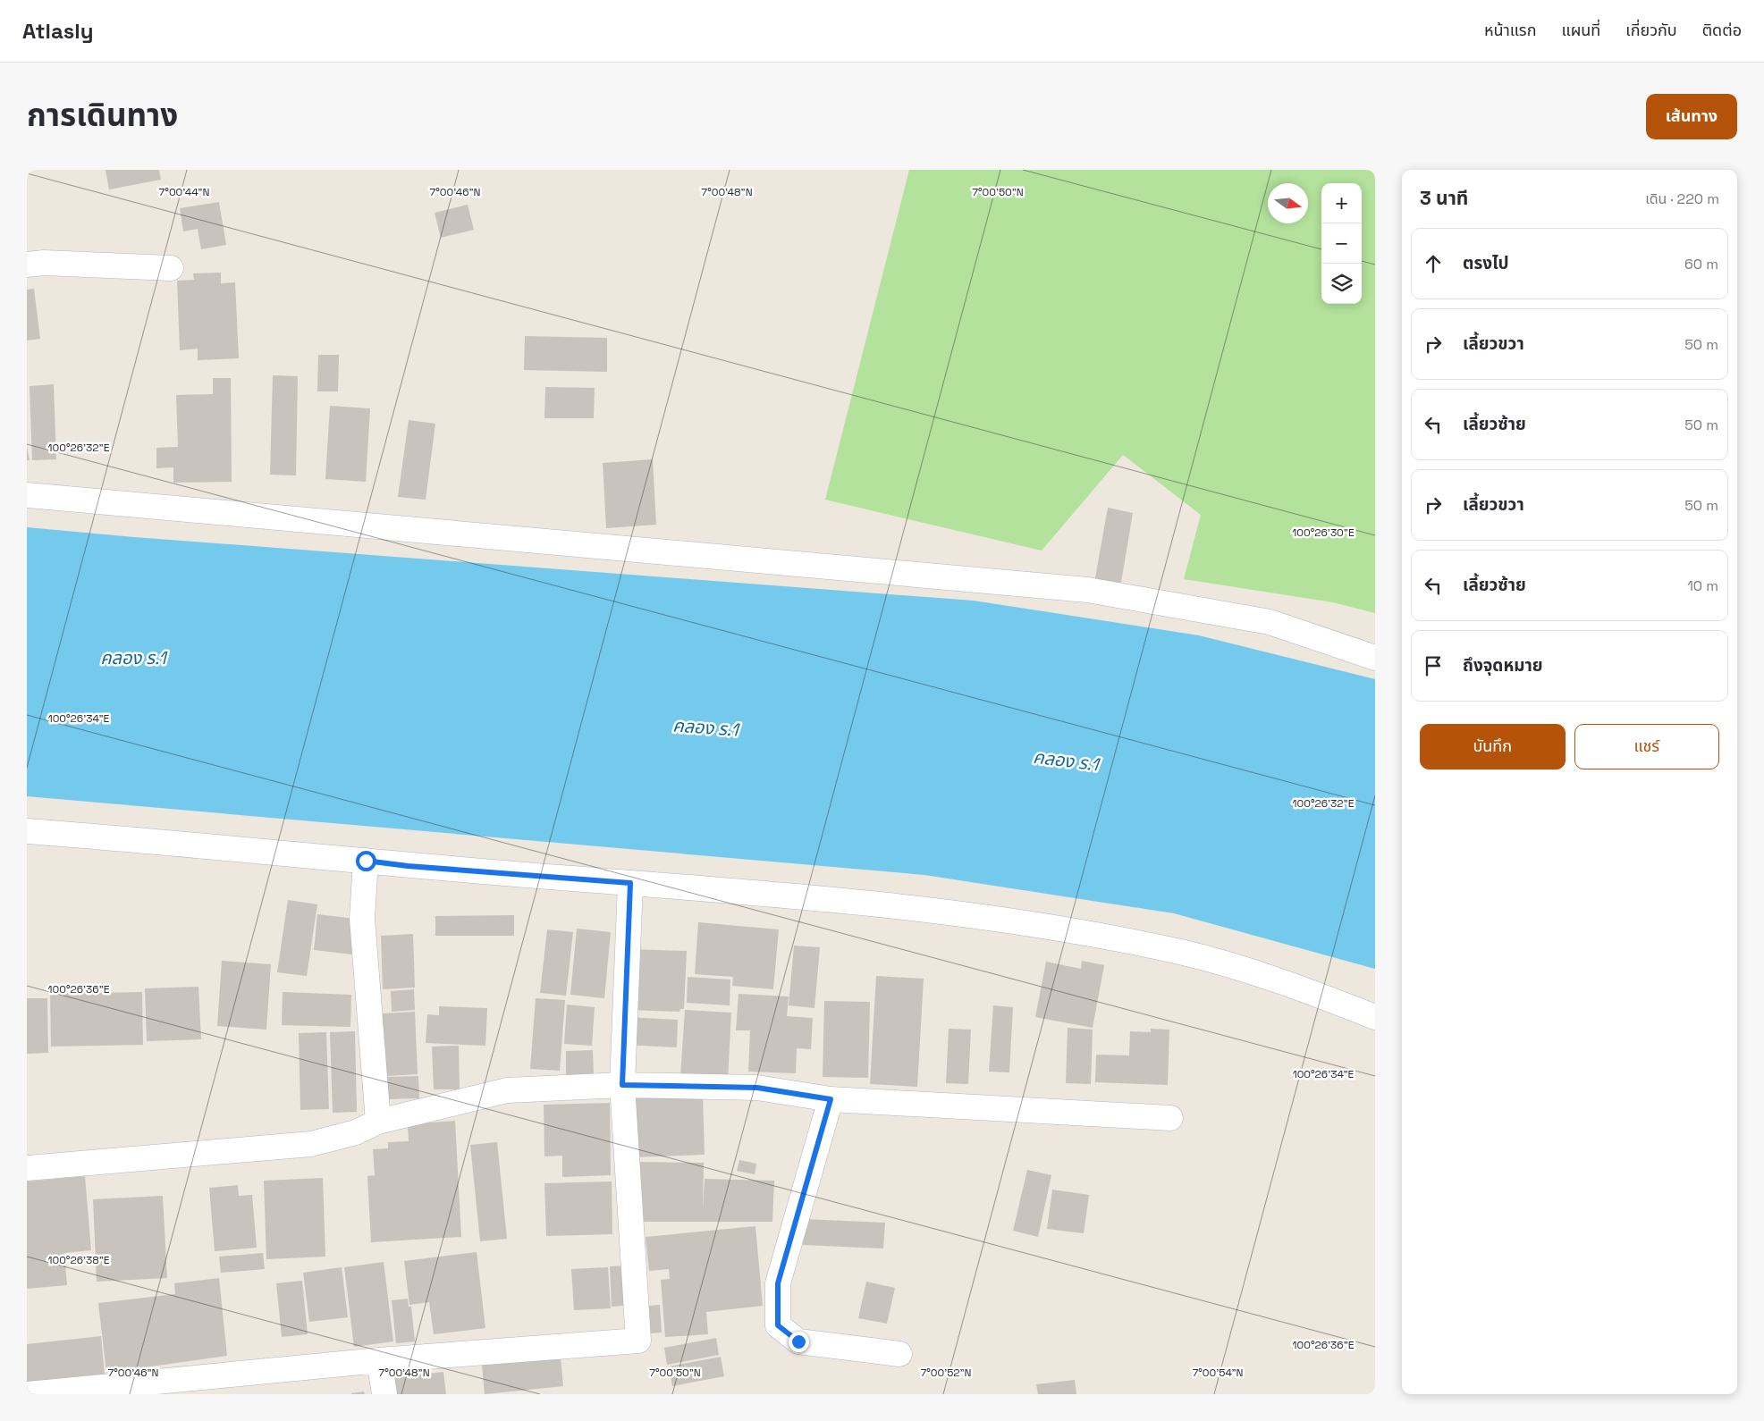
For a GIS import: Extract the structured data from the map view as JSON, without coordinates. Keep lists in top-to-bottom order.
{
  "water": ["คลอง ร.1"],
  "north": "right",
  "page": {
    "header": "Atlasly",
    "nav": [
      "หน้าแรก",
      "แผนที่",
      "เกี่ยวกับ",
      "ติดต่อ"
    ],
    "title": "การเดินทาง",
    "buttons": [
      "เส้นทาง",
      ["บันทึก", "แชร์"]
    ],
    "heading": ["3 นาที", "เดิน · 220 m"],
    "map_buttons": ["+", "−"],
    "list": [
      ["ตรงไป", "60 m"],
      ["เลี้ยวขวา", "50 m"],
      ["เลี้ยวซ้าย", "50 m"],
      ["เลี้ยวขวา", "50 m"],
      ["เลี้ยวซ้าย", "10 m"],
      "ถึงจุดหมาย"
    ]
  },
  "coordinates": [
    "7°00'44\"N",
    "7°00'46\"N",
    "7°00'48\"N",
    "7°00'50\"N",
    "100°26'32\"E",
    "100°26'30\"E",
    "100°26'34\"E",
    "100°26'36\"E",
    "100°26'38\"E",
    "7°00'52\"N",
    "7°00'54\"N"
  ]
}
